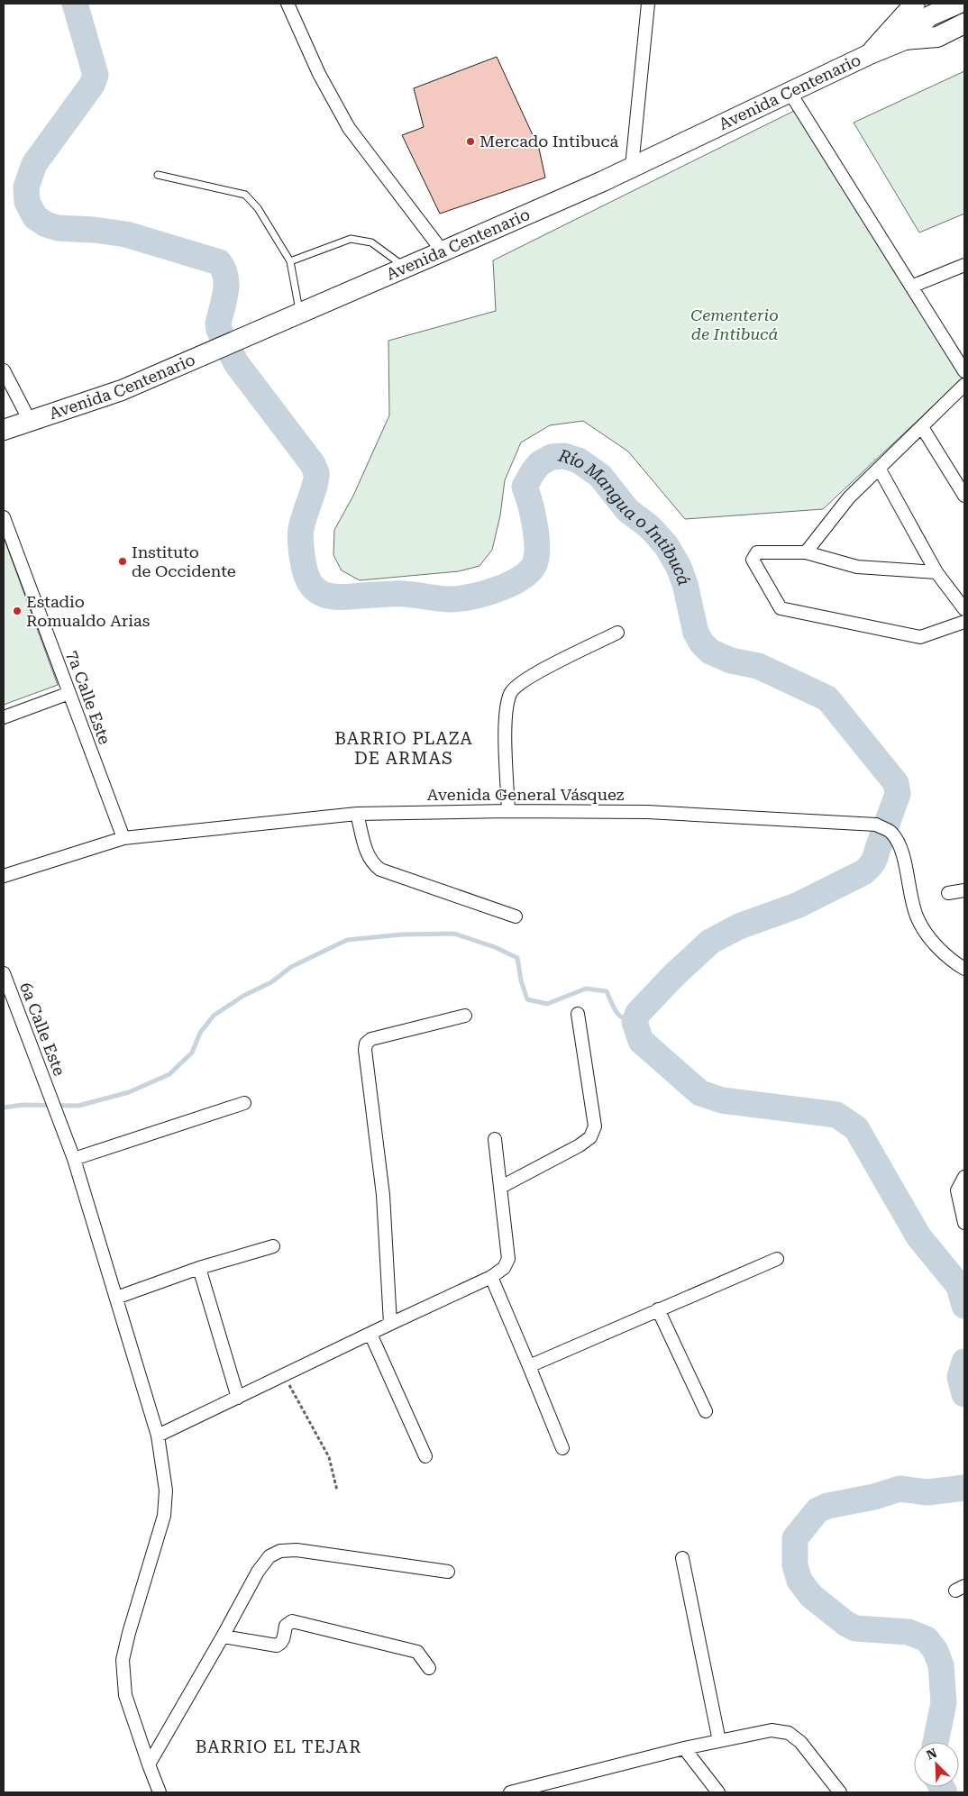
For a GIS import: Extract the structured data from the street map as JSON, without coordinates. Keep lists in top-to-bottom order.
{
  "streets": {
    "main road": ["Avenida Centenario"],
    "street": ["7a Calle Este", "Avenida General Vásquez", "6a Calle Este"]
  },
  "crossings": [
    ["7a Calle Este", "Avenida General Vásquez"]
  ],
  "districts": ["BARRIO PLAZA DE ARMAS", "BARRIO EL TEJAR"],
  "water": ["Río Mangua o Intibucá"],
  "parks": ["Cementerio de Intibucá"],
  "places": ["Mercado Intibucá", "Instituto de Occidente", "Estadio Romualdo Arias"],
  "north": "top left"
}
